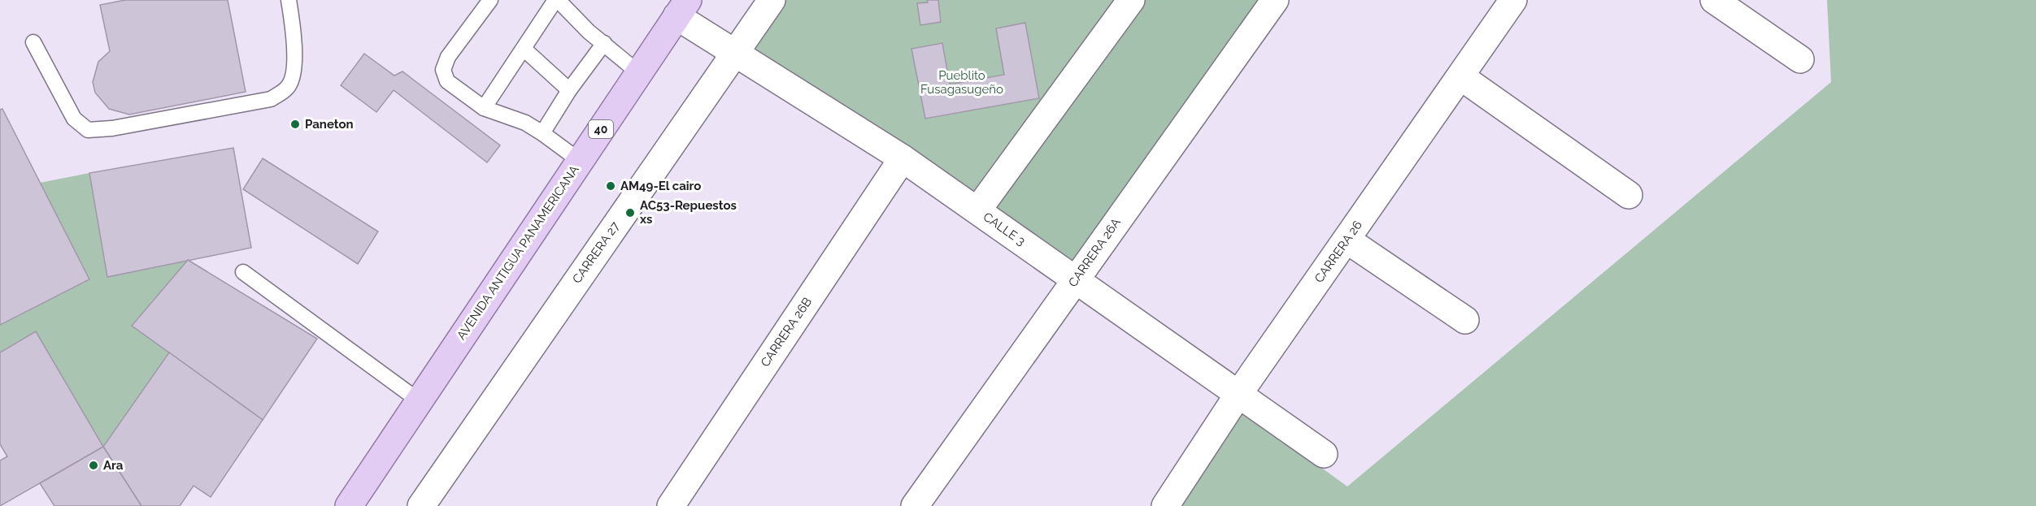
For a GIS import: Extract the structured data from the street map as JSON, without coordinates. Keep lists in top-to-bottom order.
{
  "streets": {
    "main road": ["40", "AVENIDA ANTIGUA PANAMERICANA"],
    "street": [
      "CALLE 3",
      "CARRERA 26",
      "CARRERA 27",
      "CARRERA 26A",
      "CARRERA 26B"
    ]
  },
  "crossings": [
    ["CALLE 3", "CARRERA 26"],
    ["CALLE 3", "AVENIDA ANTIGUA PANAMERICANA"],
    ["CALLE 3", "CARRERA 27"],
    ["CALLE 3", "CARRERA 26A"],
    ["CALLE 3", "CARRERA 26B"]
  ],
  "parks": ["Pueblito Fusagasugeño"],
  "places": [
    "Paneton",
    "AM49-El cairo",
    "AC53-Repuestos xs",
    "Ara"
  ]
}
